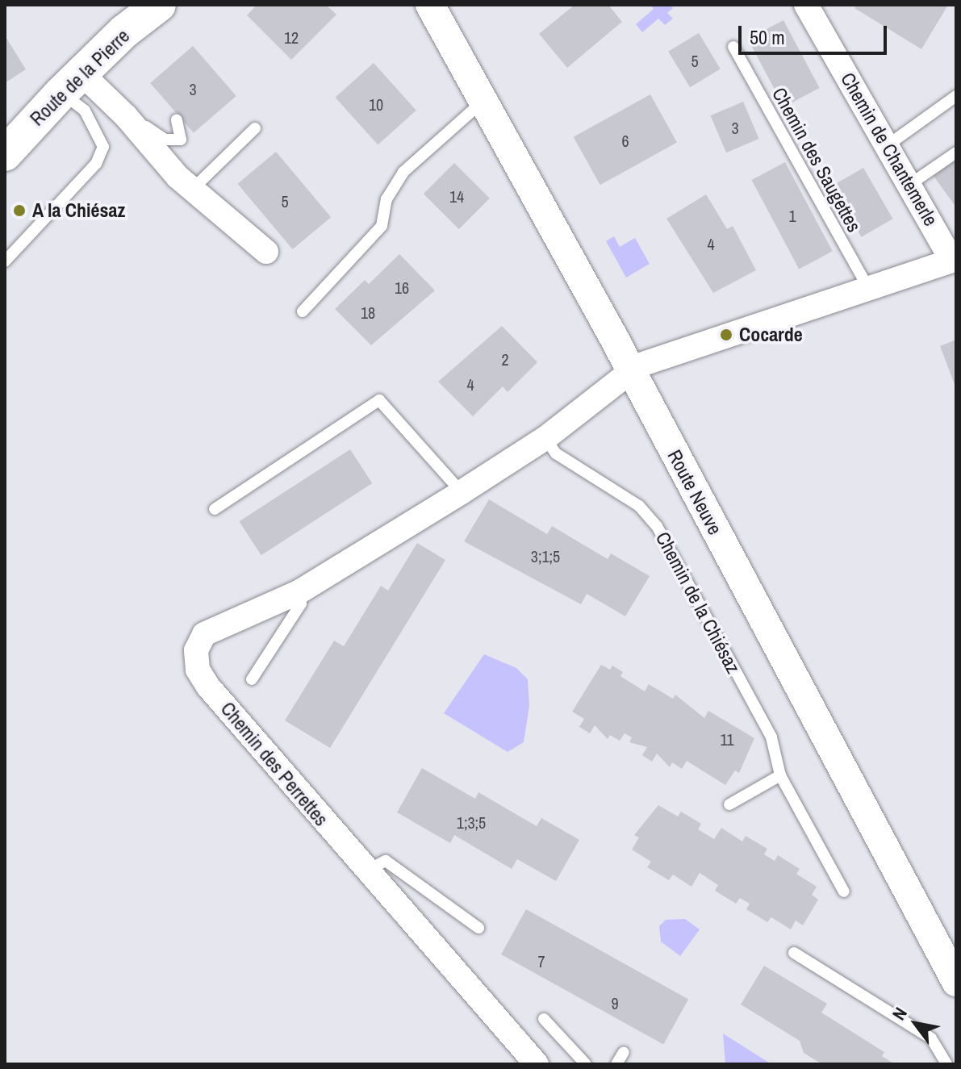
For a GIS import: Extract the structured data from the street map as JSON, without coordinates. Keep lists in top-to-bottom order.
{
  "streets": {
    "main road": ["Route de la Pierre"],
    "street": ["Chemin de Chantemerle", "Route Neuve", "Chemin des Perrettes"],
    "lane": ["Chemin des Saugettes", "Chemin de la Chiésaz"]
  },
  "places": ["A la Chiésaz", "Cocarde"],
  "house_numbers": [
    "12",
    "5",
    "3",
    "10",
    "3",
    "6",
    "14",
    "5",
    "1",
    "4",
    "16",
    "18",
    "2",
    "4",
    "3;1;5",
    "11",
    "1;3;5",
    "7",
    "9"
  ],
  "scale_bar": "50 m",
  "north": "top left"
}
